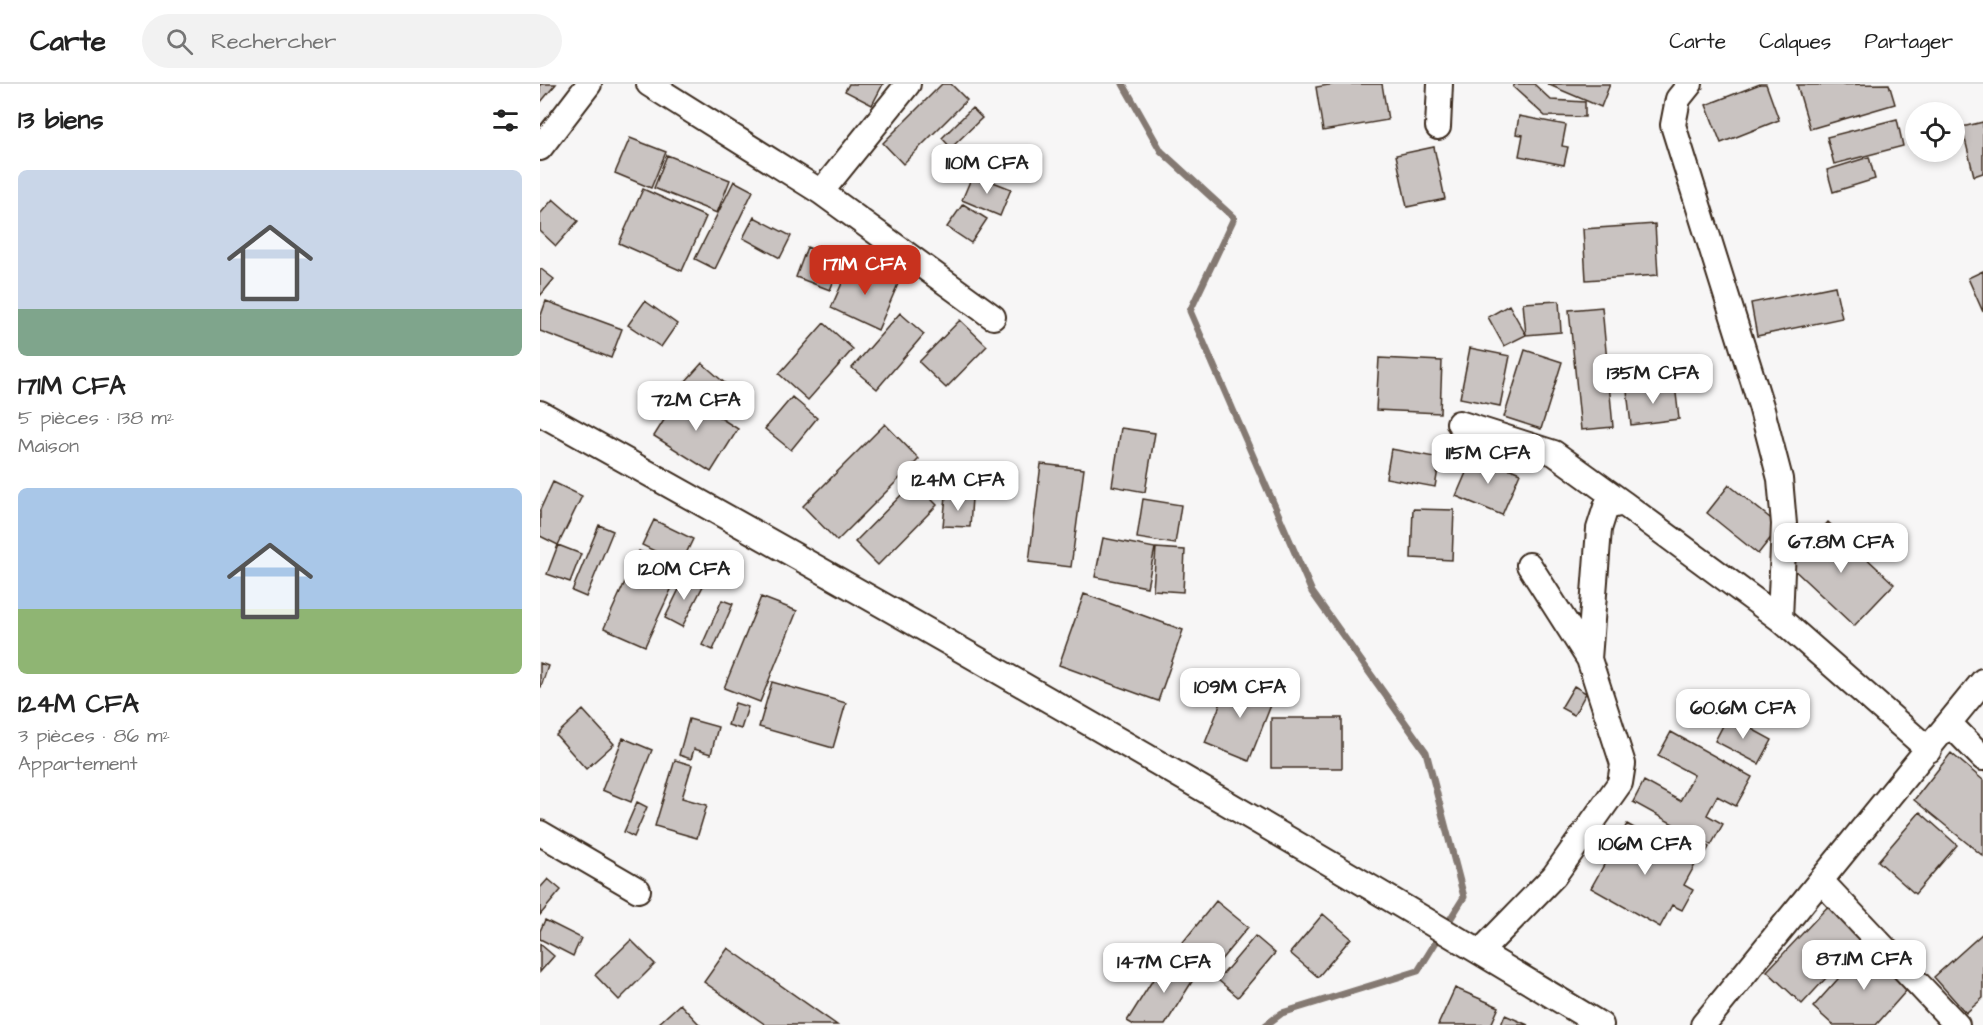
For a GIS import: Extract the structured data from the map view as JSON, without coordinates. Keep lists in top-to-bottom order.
{
  "page": {
    "header": "Carte",
    "search": "Rechercher",
    "nav": ["Carte", "Calques", "Partager"],
    "heading": "13 biens",
    "price": [
      "110M CFA",
      "171M CFA",
      "135M CFA",
      "72M CFA",
      "115M CFA",
      "124M CFA",
      "67.8M CFA",
      "120M CFA",
      "109M CFA",
      "60.6M CFA",
      "106M CFA",
      "87.1M CFA",
      "147M CFA"
    ],
    "list": [
      {
        "name": "171M CFA",
        "note": "5 pièces · 138 m² · Maison"
      },
      {
        "name": "124M CFA",
        "note": "3 pièces · 86 m² · Appartement"
      }
    ]
  }
}
